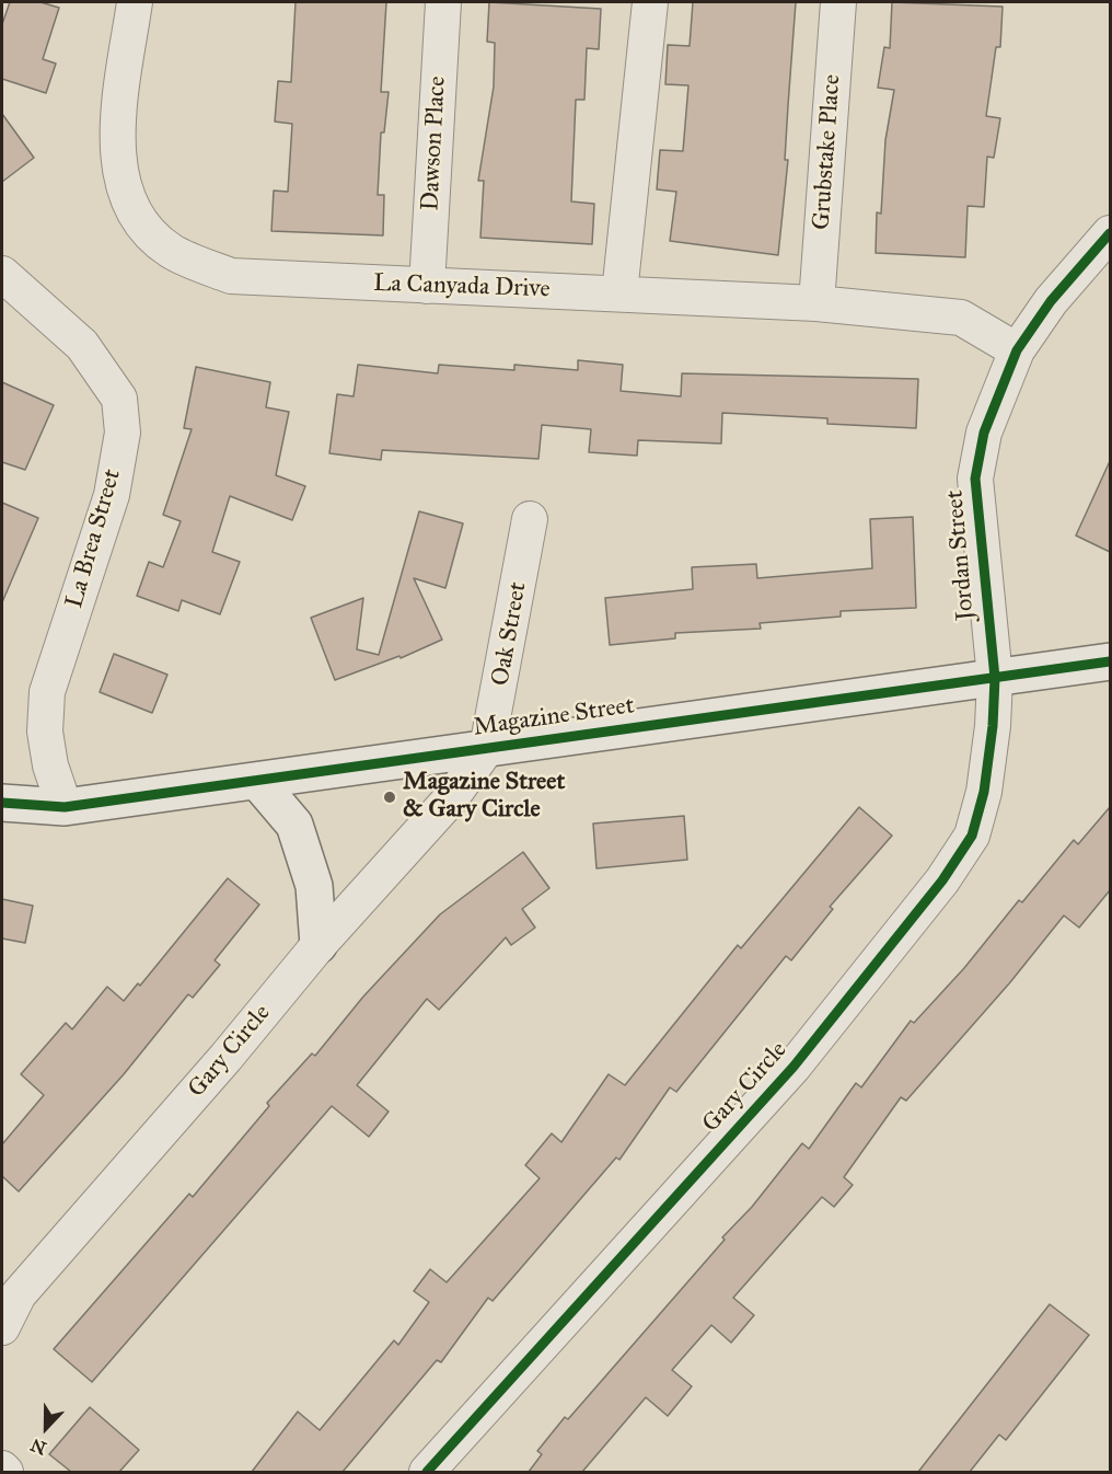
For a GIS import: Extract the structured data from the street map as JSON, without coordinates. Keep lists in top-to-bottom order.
{
  "streets": {
    "street": [
      "Dawson Place",
      "Grubstake Place",
      "La Canyada Drive",
      "La Brea Street",
      "Jordan Street",
      "Oak Street",
      "Magazine Street",
      "Gary Circle"
    ]
  },
  "crossings": [
    ["Dawson Place", "La Canyada Drive"],
    ["Grubstake Place", "La Canyada Drive"],
    ["La Canyada Drive", "Jordan Street"],
    ["La Brea Street", "Magazine Street"],
    ["Jordan Street", "Magazine Street"],
    ["Jordan Street", "Gary Circle"],
    ["Oak Street", "Magazine Street"],
    ["Oak Street", "Gary Circle"],
    ["Magazine Street", "Gary Circle"]
  ],
  "places": ["Magazine Street & Gary Circle"],
  "north": "bottom"
}
